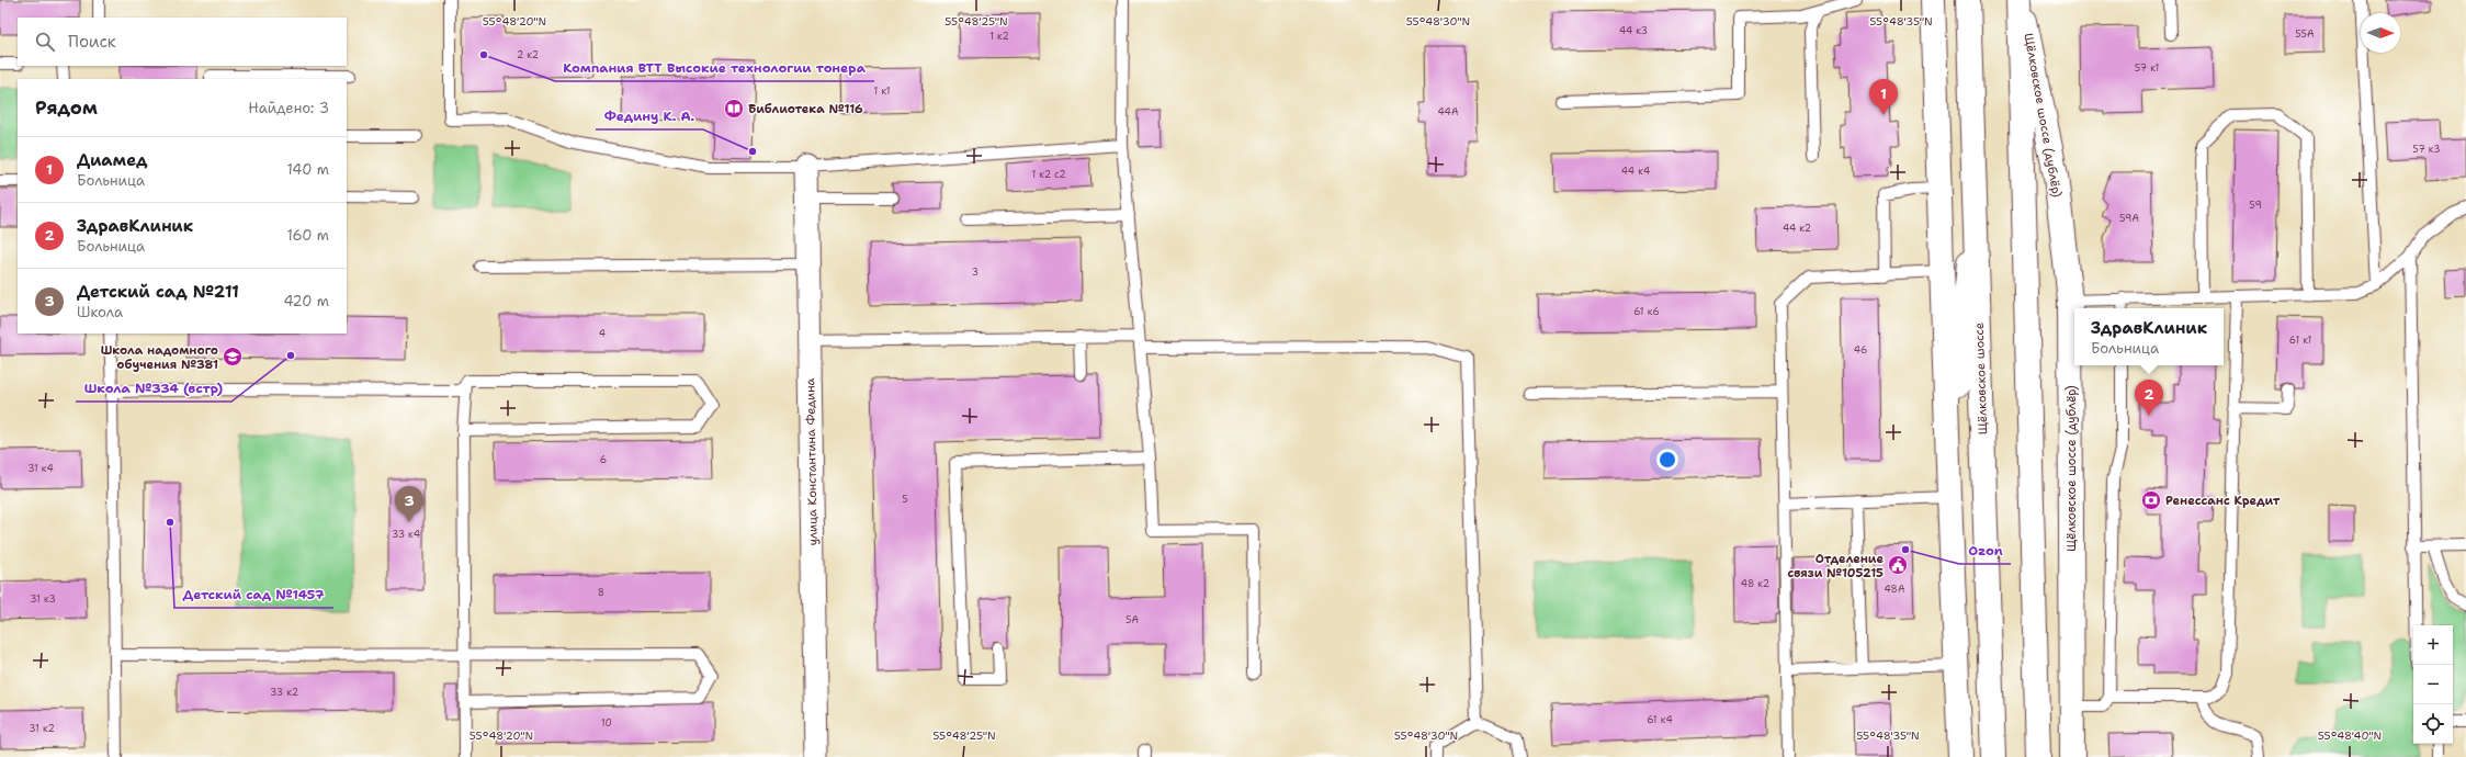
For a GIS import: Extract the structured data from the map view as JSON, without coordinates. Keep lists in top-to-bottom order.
{
  "streets": {
    "main road": ["Щёлковское шоссе (дублёр)", "Щёлковское шоссе"],
    "street": ["улица Константина Федина"]
  },
  "places": {
    "other": [
      "Компания ВТТ Высокие технологии тонера",
      "Федину К. А.",
      "Школа №334 (встр)",
      "Детский сад №1457",
      "Ozon"
    ],
    "library": ["Библиотека №116"],
    "school or university": ["Школа надомного обучения №381"],
    "bank": ["Ренессанс Кредит"],
    "public building": ["Отделение связи №105215"]
  },
  "house_numbers": [
    "44 к3",
    "55А",
    "1 к2",
    "2 к2",
    "57 к1",
    "1 к1",
    "44А",
    "57 к3",
    "44 к4",
    "1 к2 с2",
    "59",
    "59А",
    "44 к2",
    "3",
    "61 к6",
    "4",
    "61 к1",
    "46",
    "6",
    "31 к4",
    "5",
    "33 к4",
    "48 к2",
    "48А",
    "8",
    "31 к3",
    "5А",
    "33 к2",
    "61 к4",
    "10",
    "31 к2"
  ],
  "north": "right",
  "page": {
    "search": "Поиск",
    "pins": ["1", "2", "3"],
    "heading": ["Рядом", "Найдено: 3"],
    "list": [
      {
        "mark": "1",
        "name": "Диамед",
        "note": "Больница",
        "value": "140 m"
      },
      {
        "mark": "2",
        "name": "ЗдравКлиник",
        "note": "Больница",
        "value": "160 m"
      },
      {
        "mark": "3",
        "name": "Детский сад №211",
        "note": "Школа",
        "value": "420 m"
      }
    ],
    "popup": ["ЗдравКлиник", "Больница"],
    "map_buttons": ["+", "−"]
  },
  "coordinates": [
    "55°48'20\"N",
    "55°48'25\"N",
    "55°48'30\"N",
    "55°48'35\"N",
    "55°48'40\"N"
  ]
}
